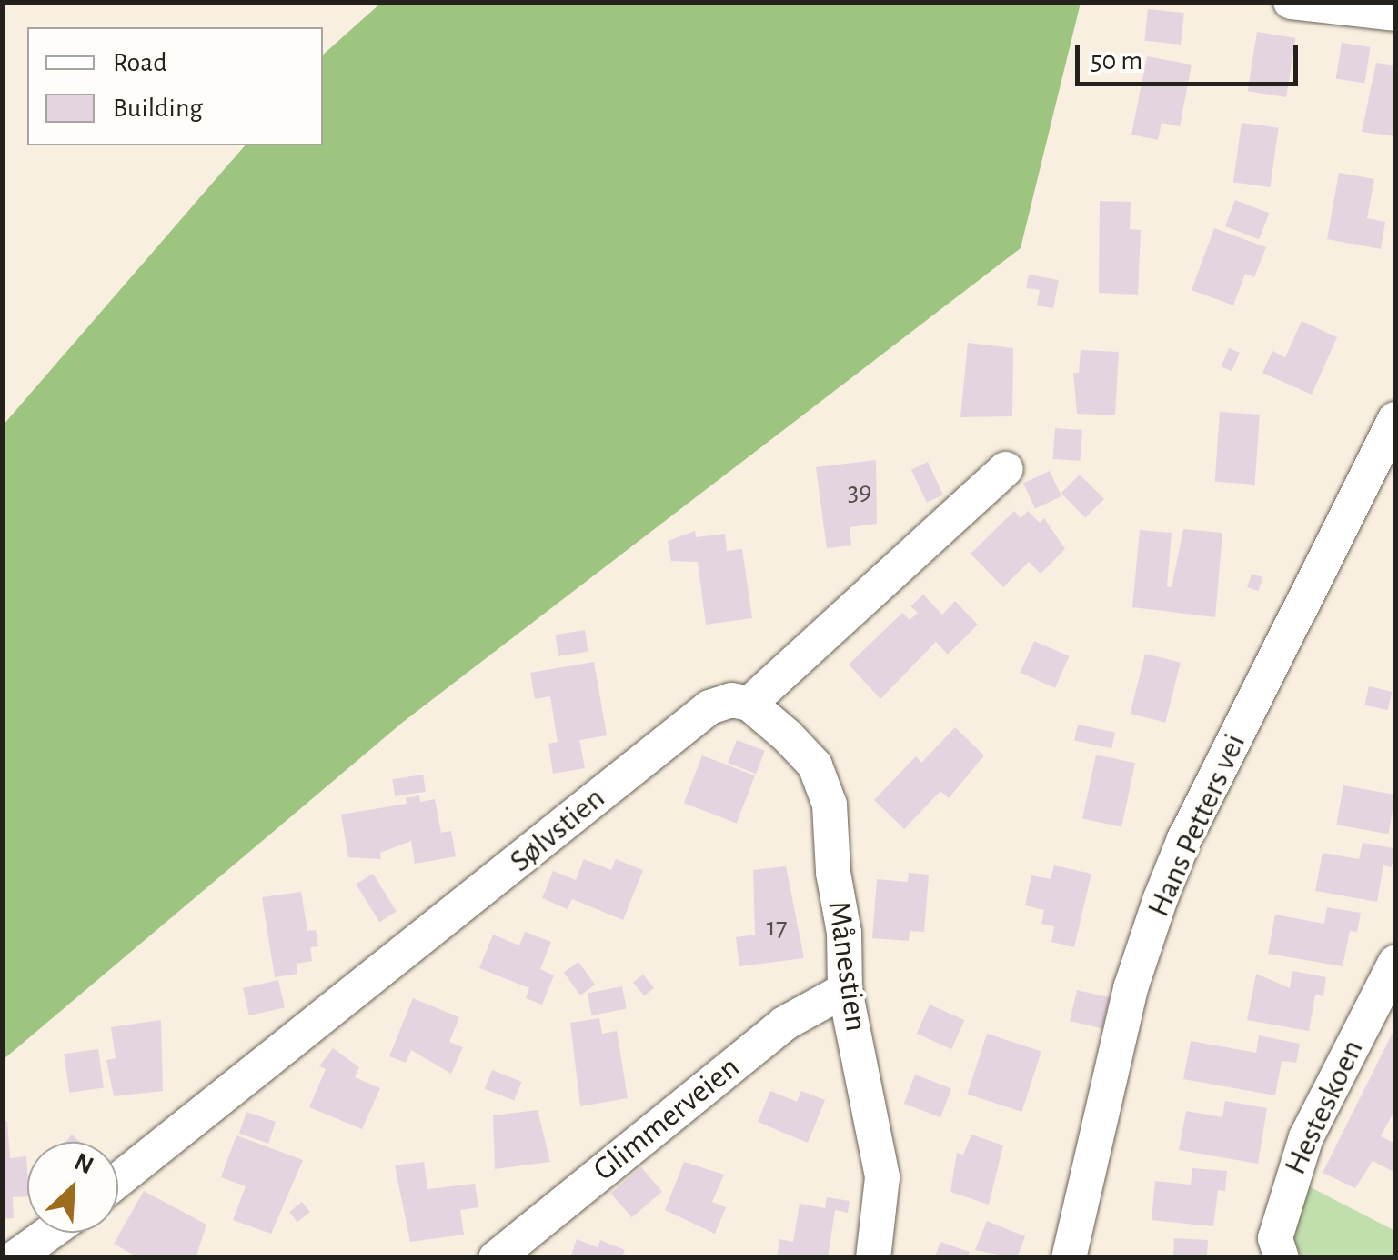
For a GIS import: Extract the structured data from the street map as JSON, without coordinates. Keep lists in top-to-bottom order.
{
  "streets": {
    "street": [
      "Hans Petters vei",
      "Sølvstien",
      "Månestien",
      "Hesteskoen",
      "Glimmerveien"
    ]
  },
  "crossings": [
    ["Sølvstien", "Månestien"],
    ["Månestien", "Glimmerveien"]
  ],
  "house_numbers": ["39", "17"],
  "legend": ["Road", "Building"],
  "scale_bar": "50 m",
  "north": "top right"
}
